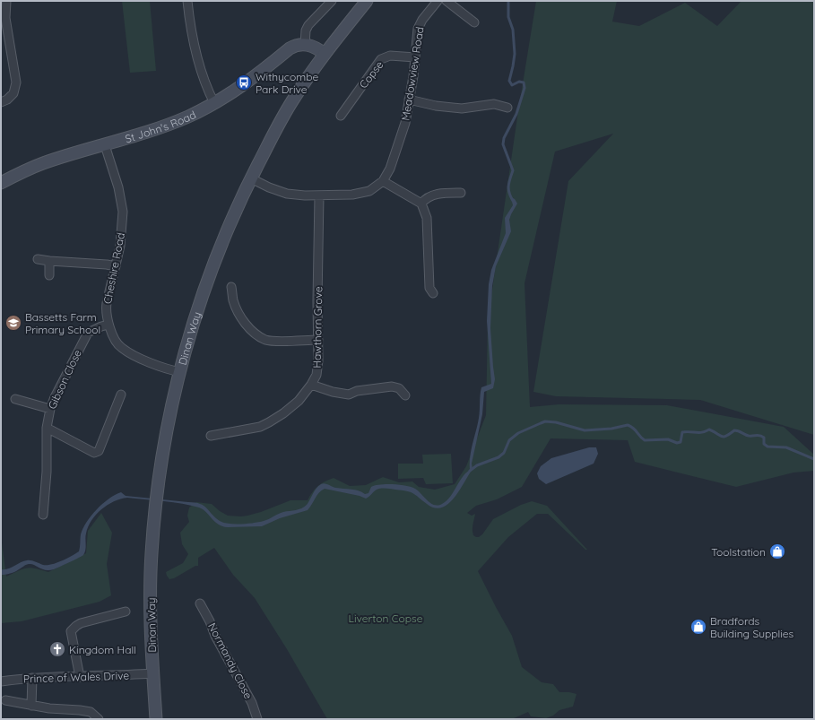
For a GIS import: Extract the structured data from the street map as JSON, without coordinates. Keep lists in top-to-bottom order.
{
  "streets": {
    "street": [
      "Meadowview Road",
      "Copse",
      "St John's Road",
      "Cheshire Road",
      "Hawthorn Grove",
      "Dinan Way",
      "Gibson Close",
      "Normandy Close",
      "Prince of Wales Drive"
    ]
  },
  "crossings": [
    ["Meadowview Road", "Copse"],
    ["Meadowview Road", "Hawthorn Grove"],
    ["Meadowview Road", "Dinan Way"],
    ["St John's Road", "Cheshire Road"],
    ["Cheshire Road", "Dinan Way"],
    ["Cheshire Road", "Gibson Close"],
    ["Dinan Way", "Prince of Wales Drive"]
  ],
  "parks": ["Liverton Copse"],
  "places": {
    "bus stop": ["Withycombe Park Drive"],
    "school or university": ["Bassetts Farm Primary School"],
    "shop": ["Toolstation", "Bradfords Building Supplies"],
    "church": ["Kingdom Hall"]
  }
}
